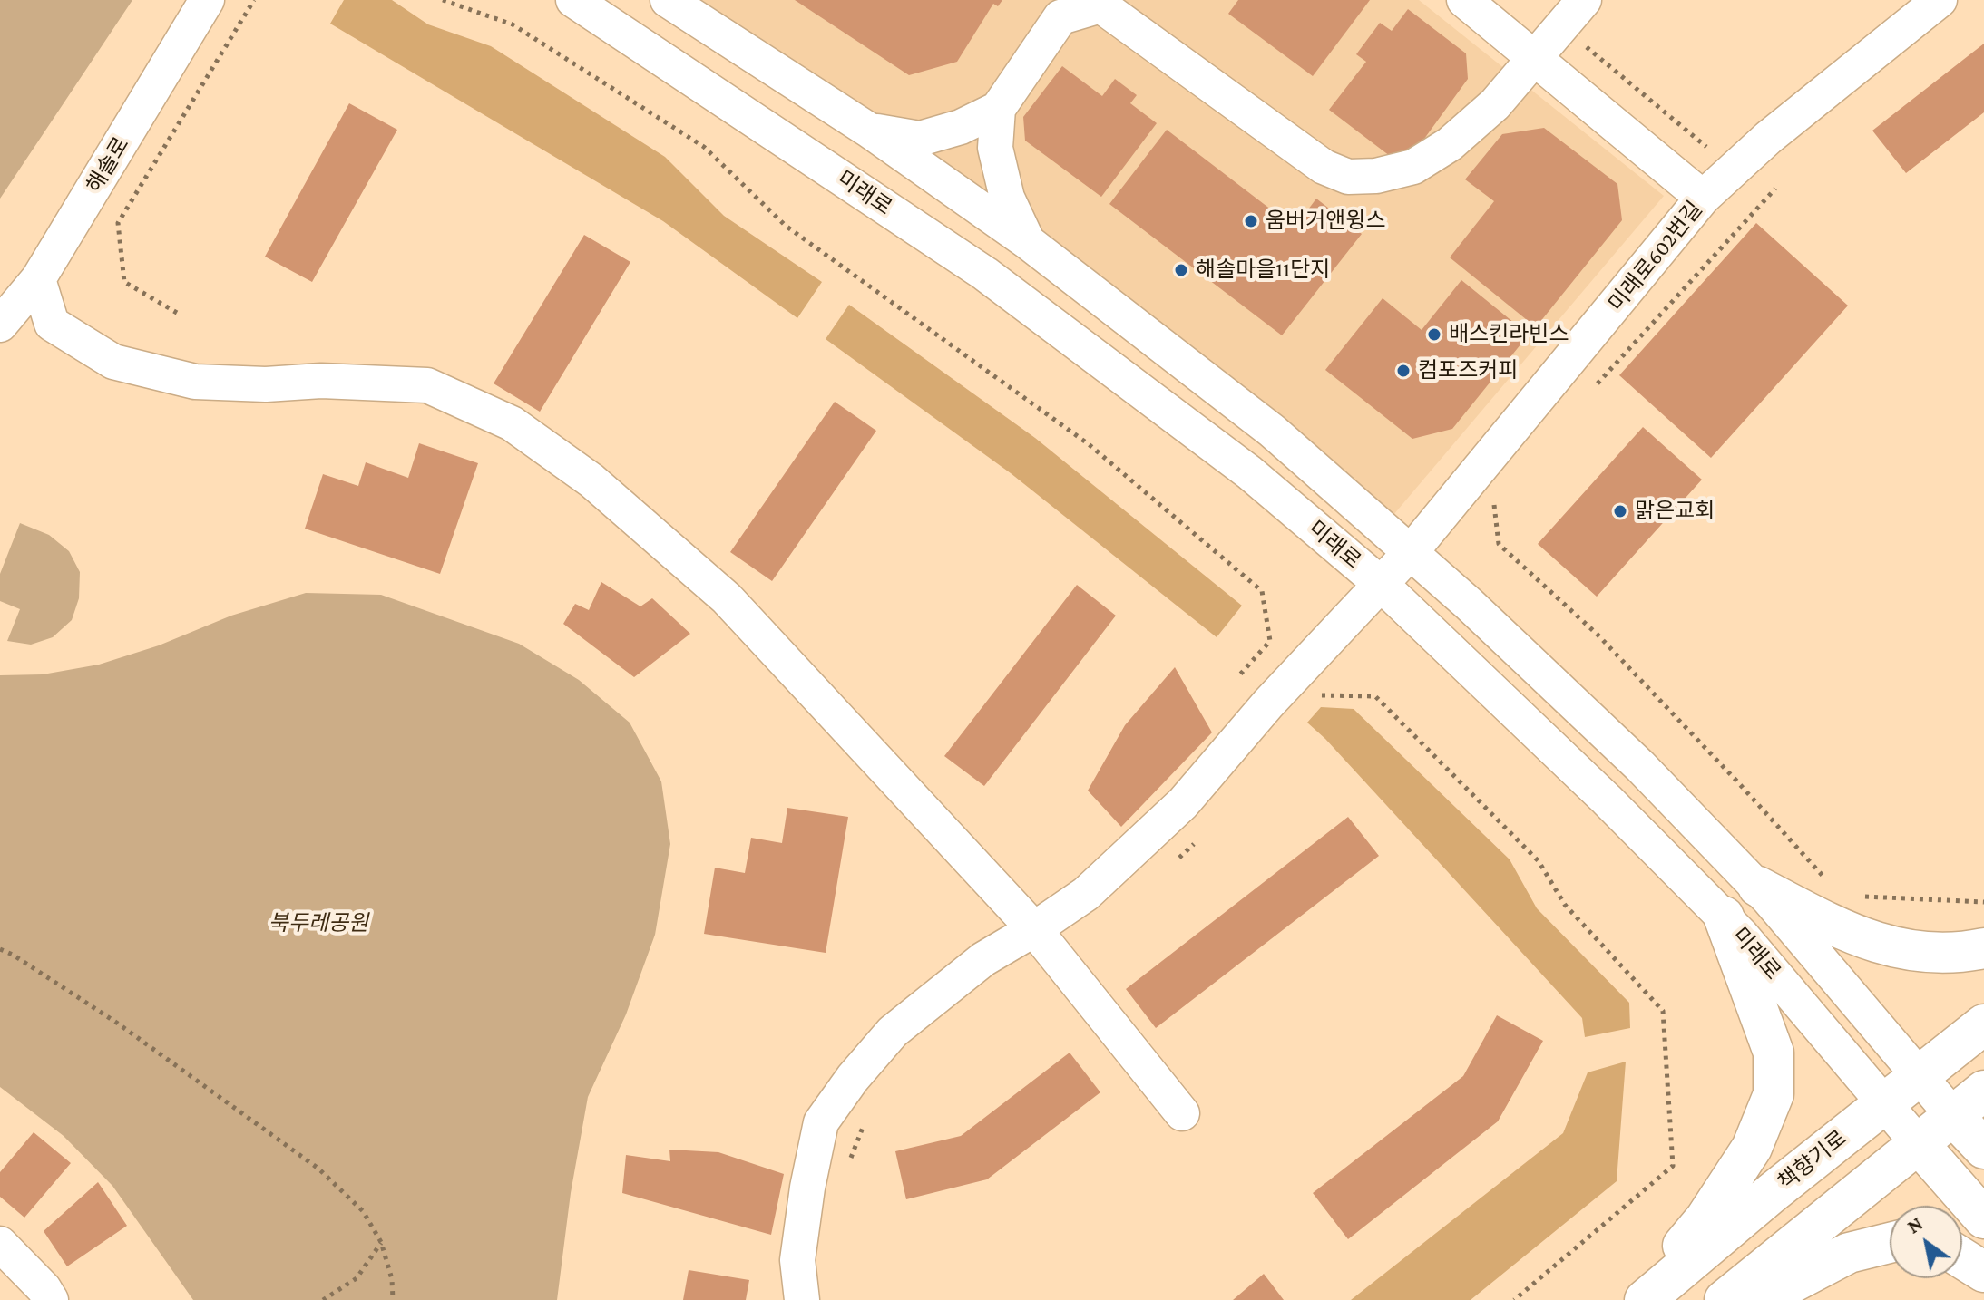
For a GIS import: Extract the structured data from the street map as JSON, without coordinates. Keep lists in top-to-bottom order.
{
  "streets": {
    "main road": ["미래로", "책향기로"],
    "street": ["해솔로", "미래로602번길"]
  },
  "crossings": [
    ["미래로", "미래로602번길"],
    ["미래로", "책향기로"]
  ],
  "parks": ["북두레공원"],
  "places": [
    "움버거앤윙스",
    "해솔마을11단지",
    "배스킨라빈스",
    "컴포즈커피",
    "맑은교회"
  ],
  "north": "top left"
}
